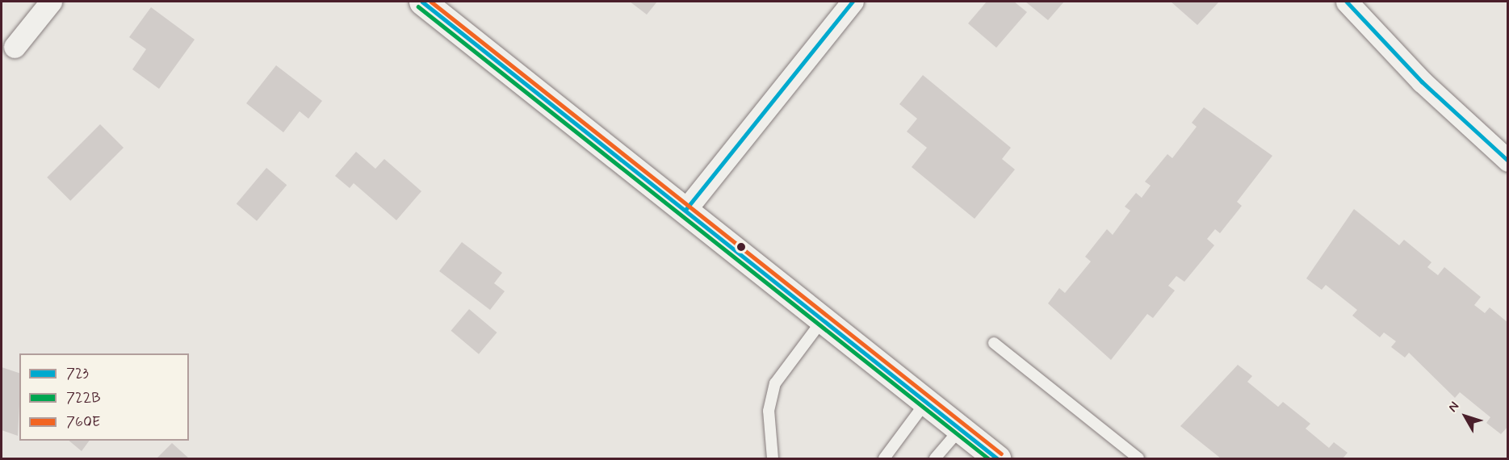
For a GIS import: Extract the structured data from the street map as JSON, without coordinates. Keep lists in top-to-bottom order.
{
  "lines": ["transit line 723", "transit line 760E", "transit line 722B"],
  "legend": ["723", "722B", "760E"],
  "north": "top left"
}
